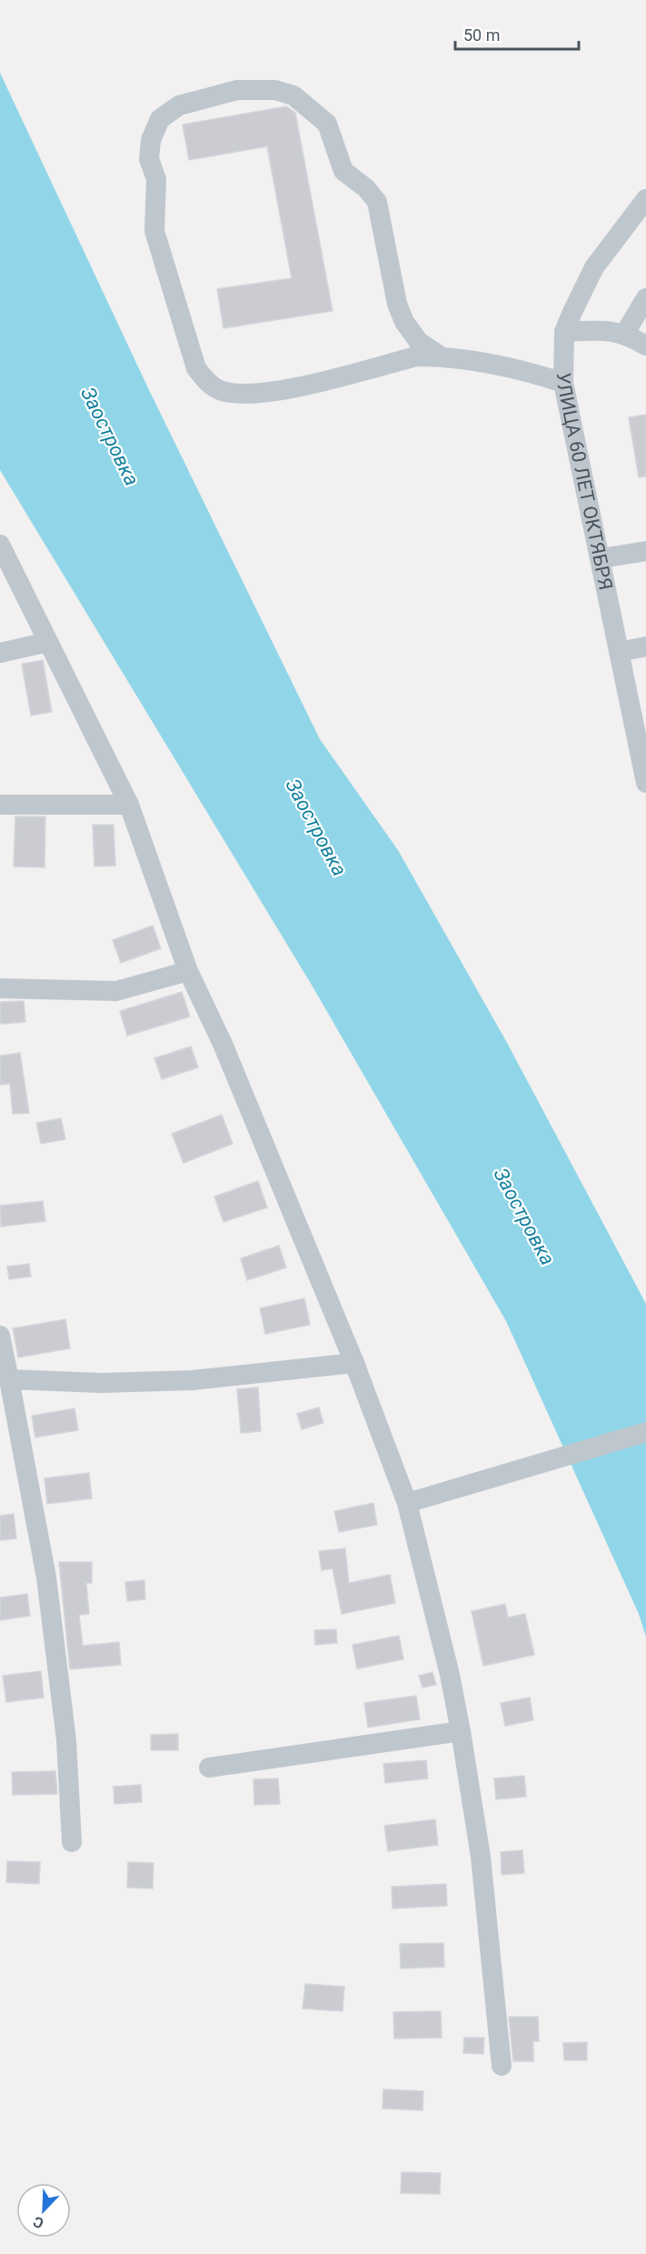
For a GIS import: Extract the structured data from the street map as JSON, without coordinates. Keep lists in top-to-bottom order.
{
  "streets": {
    "street": ["УЛИЦА 60 ЛЕТ ОКТЯБРЯ"]
  },
  "water": ["Заостровка"],
  "scale_bar": "50 m",
  "north": "bottom left"
}
